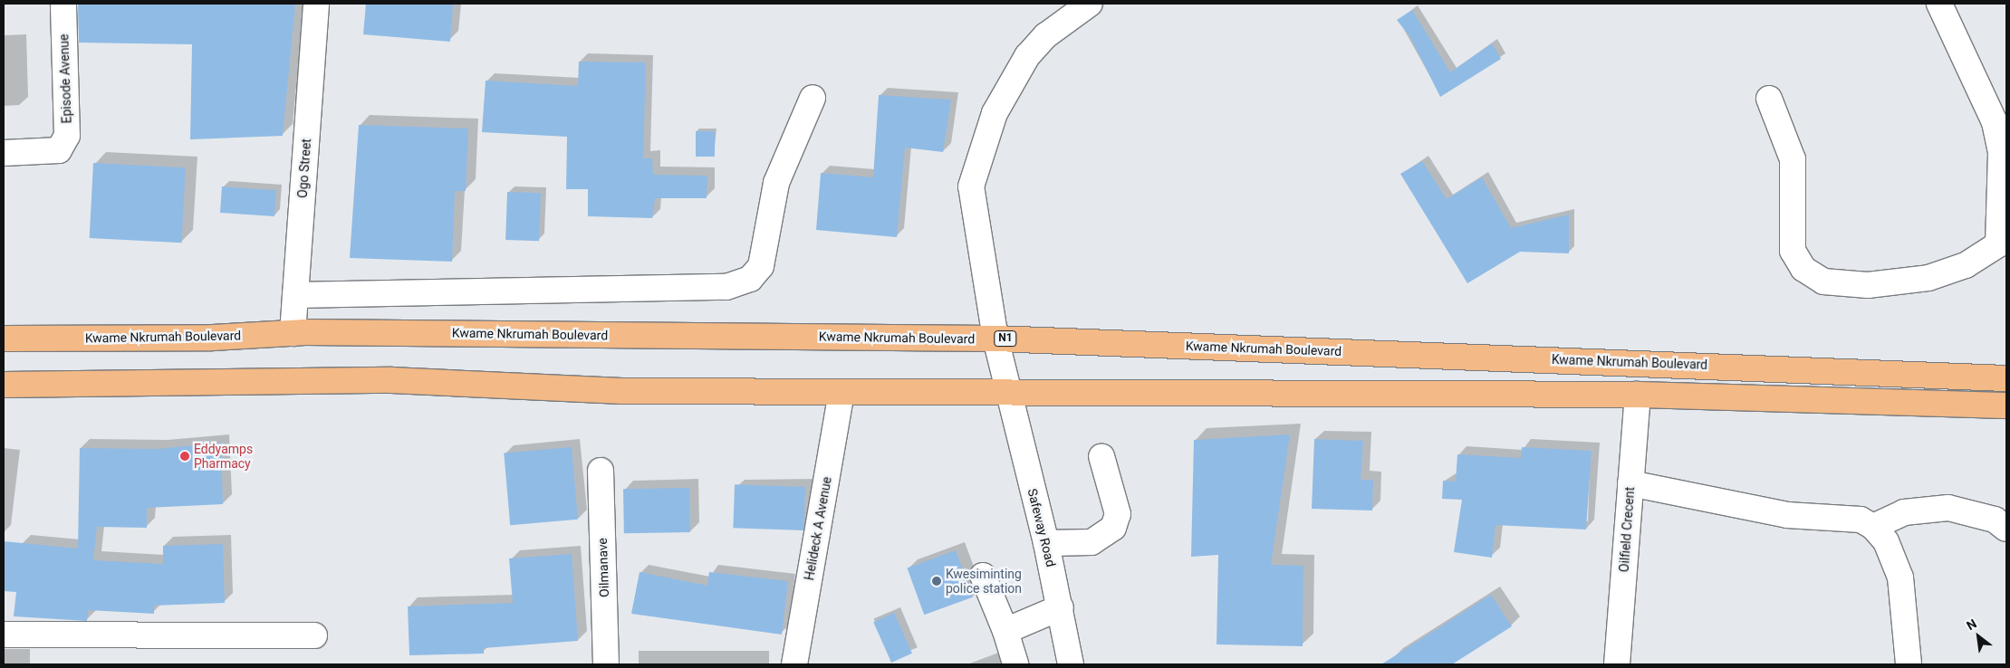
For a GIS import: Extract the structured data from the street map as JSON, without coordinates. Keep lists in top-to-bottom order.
{
  "streets": {
    "highway": ["Kwame Nkrumah Boulevard", "N1"],
    "street": [
      "Episode Avenue",
      "Ogo Street",
      "Safeway Road",
      "Helideck A Avenue",
      "Oilfield Crecent",
      "Oilmanave"
    ]
  },
  "crossings": [
    ["Ogo Street", "Kwame Nkrumah Boulevard"],
    ["Kwame Nkrumah Boulevard", "Safeway Road"]
  ],
  "places": ["Eddyamps Pharmacy", "Kwesiminting police station"],
  "north": "top left"
}
